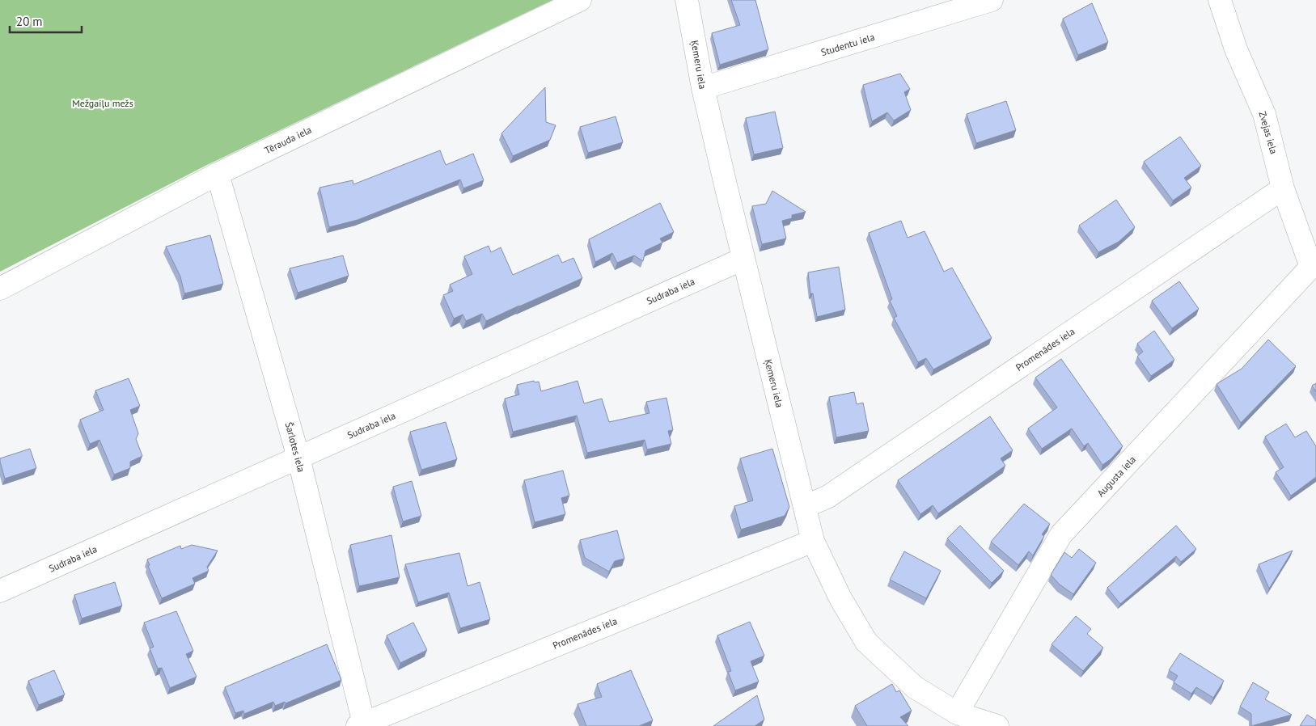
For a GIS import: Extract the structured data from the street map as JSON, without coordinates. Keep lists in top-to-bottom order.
{
  "streets": {
    "street": [
      "Studentu iela",
      "Ķemeru iela",
      "Zvejas iela",
      "Tērauda iela",
      "Sudraba iela",
      "Promenādes iela",
      "Šarlotes iela",
      "Augusta iela"
    ]
  },
  "crossings": [
    ["Studentu iela", "Ķemeru iela"],
    ["Ķemeru iela", "Sudraba iela"],
    ["Ķemeru iela", "Promenādes iela"],
    ["Ķemeru iela", "Augusta iela"],
    ["Zvejas iela", "Promenādes iela"],
    ["Zvejas iela", "Augusta iela"],
    ["Tērauda iela", "Šarlotes iela"],
    ["Sudraba iela", "Šarlotes iela"],
    ["Promenādes iela", "Šarlotes iela"]
  ],
  "parks": ["Mežgaiļu mežs"],
  "scale_bar": "20 m"
}
